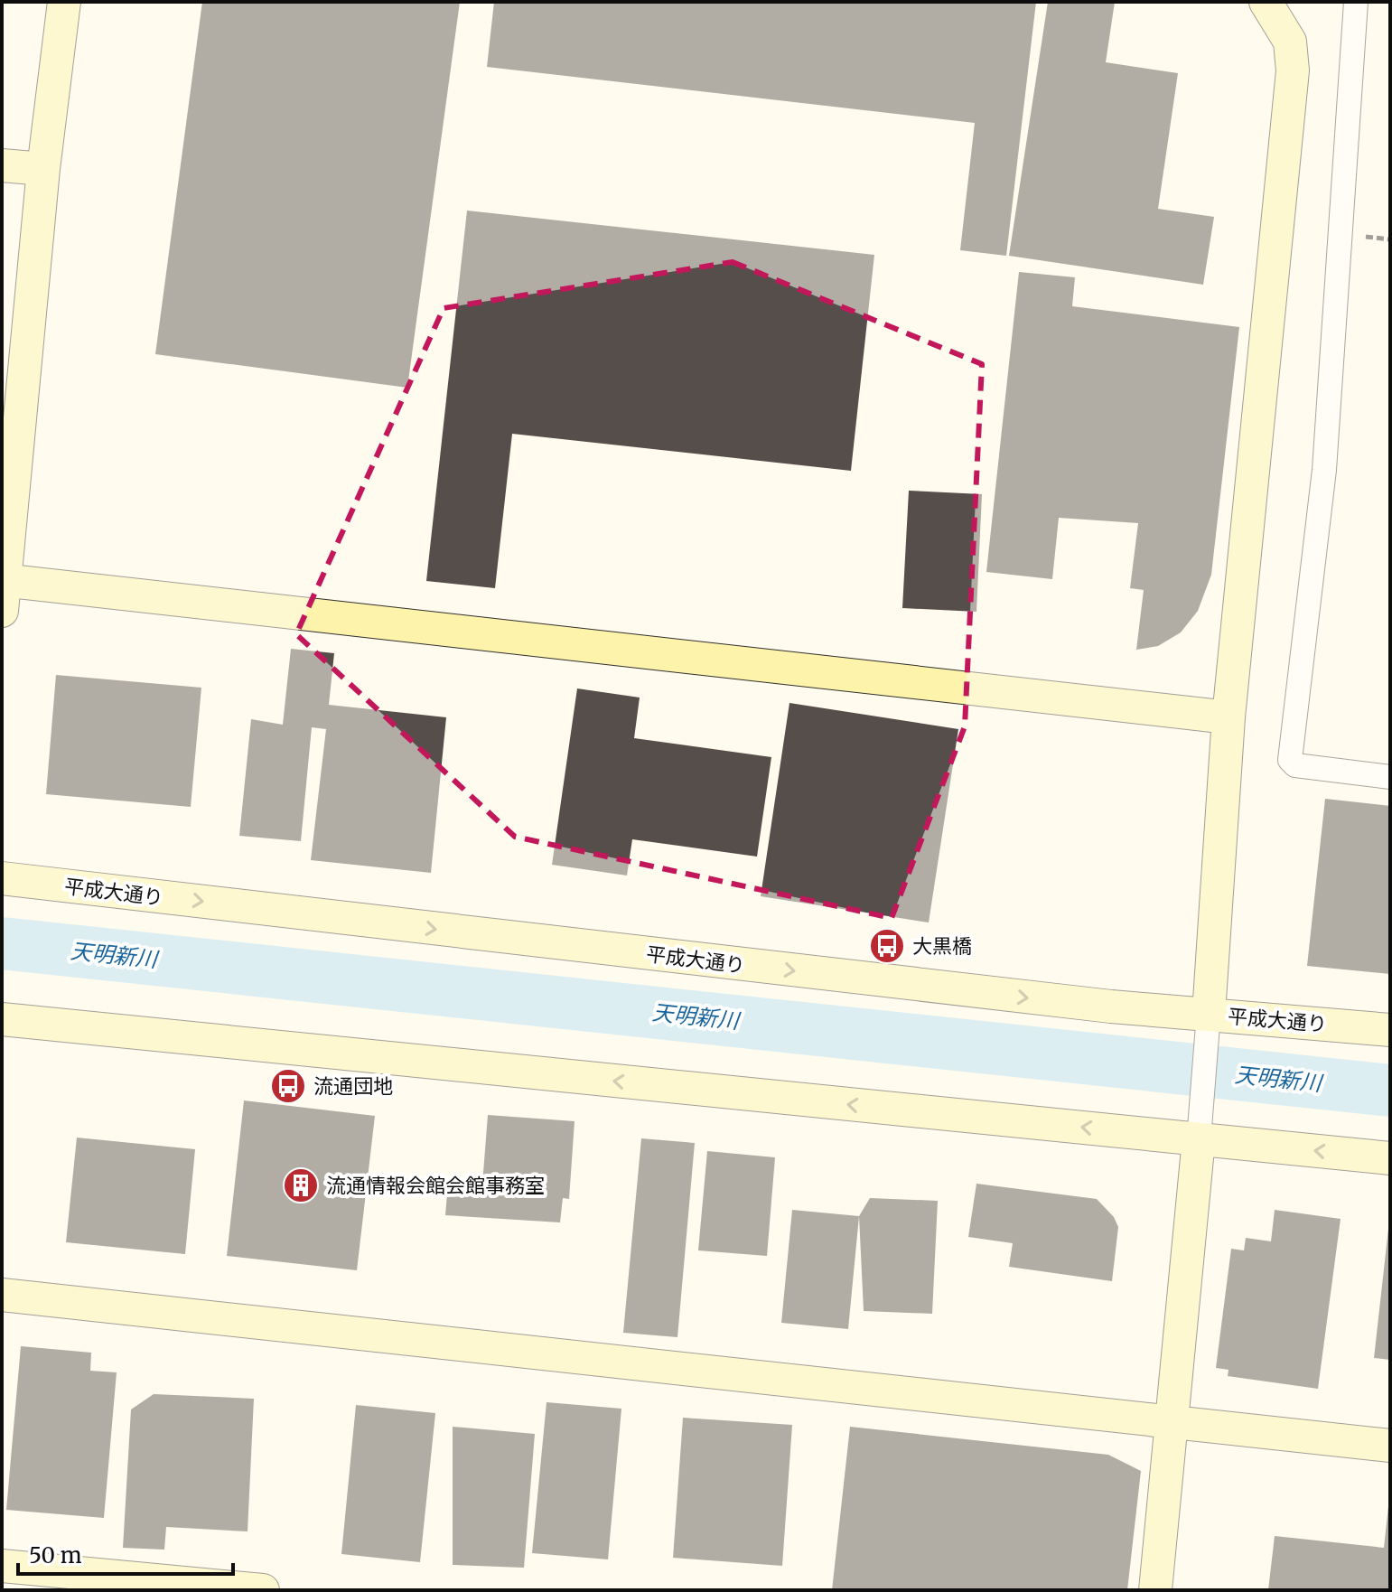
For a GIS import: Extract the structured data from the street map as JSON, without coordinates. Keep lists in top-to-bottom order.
{
  "streets": {
    "street": ["平成大通り"]
  },
  "water": ["天明新川"],
  "places": {
    "bus stop": ["大黒橋", "流通団地"],
    "building": ["流通情報会館会館事務室"]
  },
  "scale_bar": "50 m"
}
